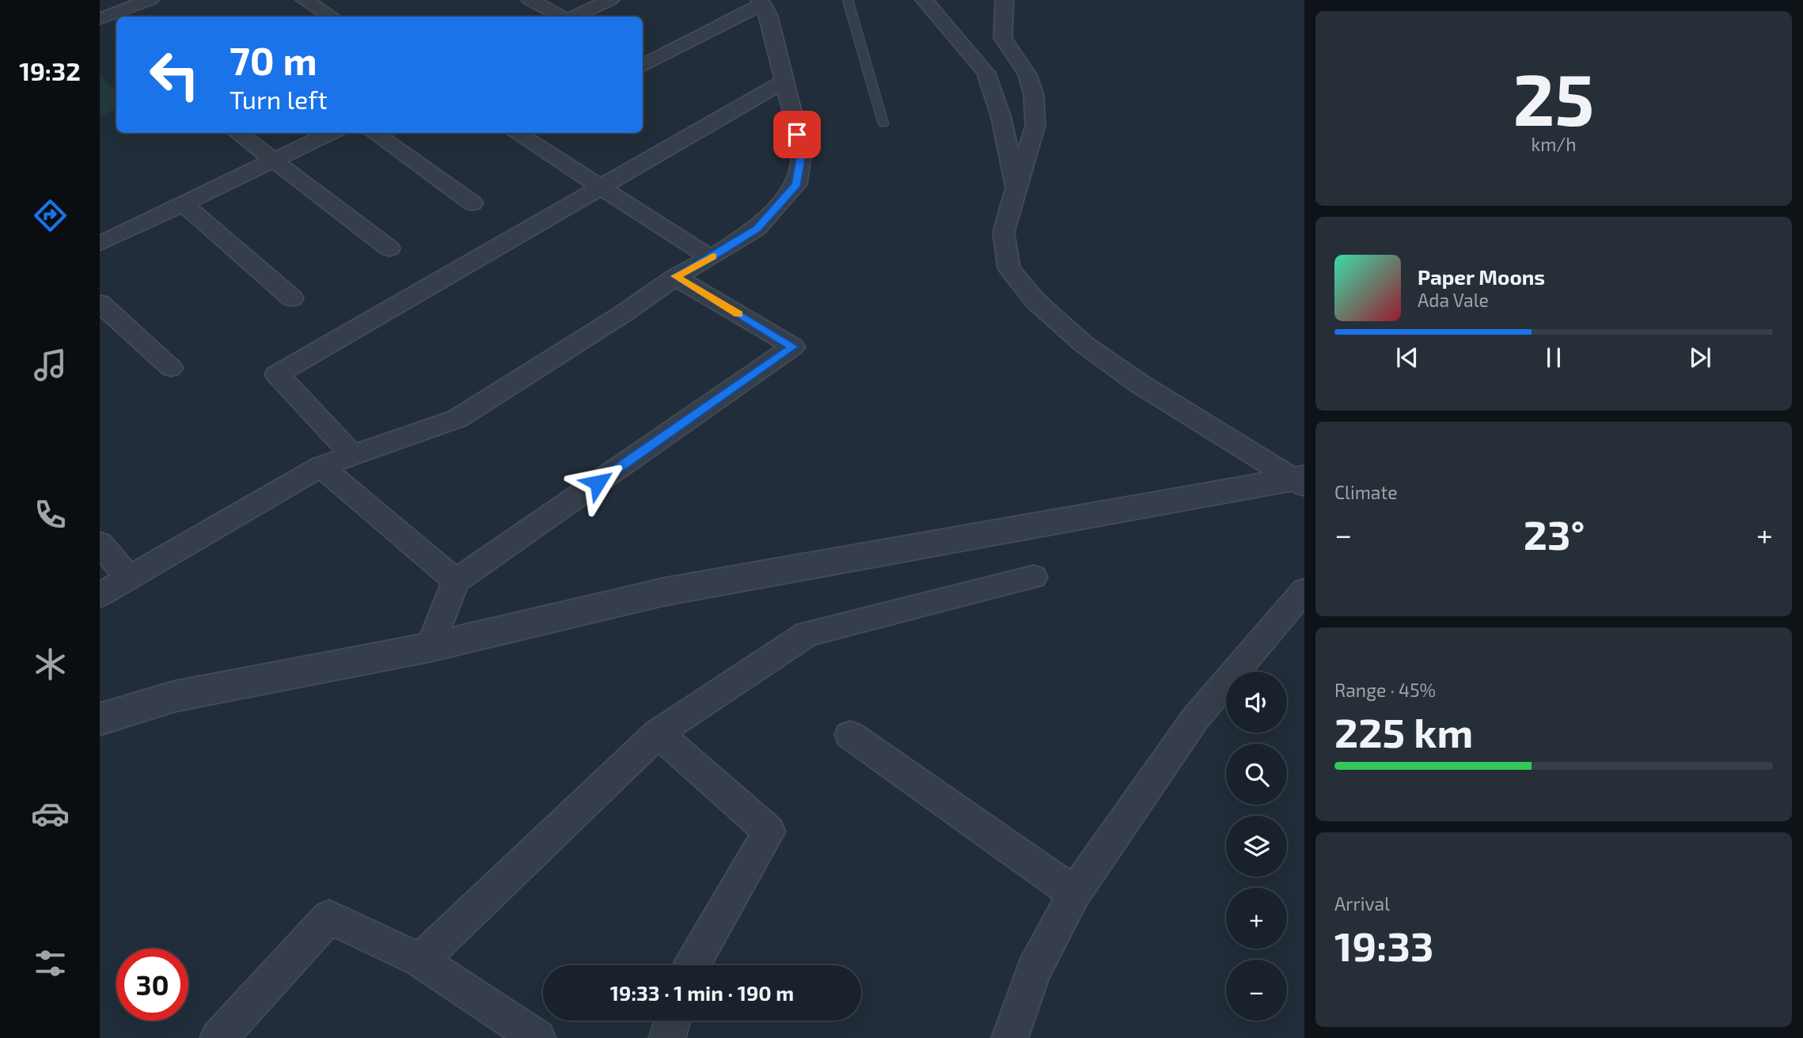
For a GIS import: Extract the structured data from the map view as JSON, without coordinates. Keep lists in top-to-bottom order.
{
  "page": {
    "tabs": "19:32",
    "tile": [
      ["25", "km/h"],
      "Climate",
      ["Range · 45%", "225 km"],
      ["Arrival", "19:33"]
    ],
    "turn": ["70 m", "Turn left"],
    "song": ["Paper Moons", "Ada Vale"],
    "heat": ["−", "23°", "+"],
    "map_buttons": ["+", "−"],
    "limit": "30",
    "trip": "19:33 · 1 min · 190 m"
  }
}
